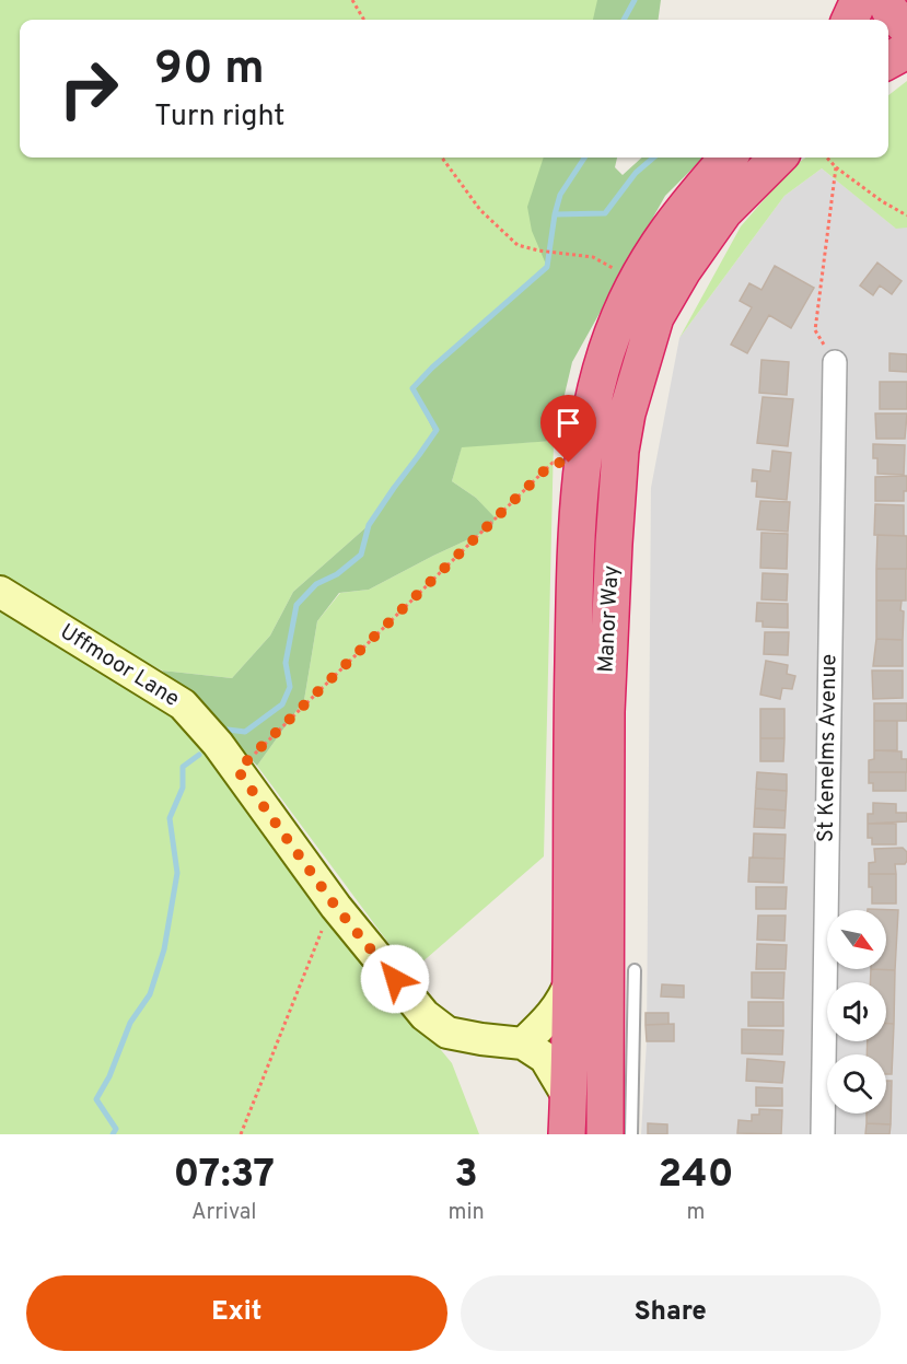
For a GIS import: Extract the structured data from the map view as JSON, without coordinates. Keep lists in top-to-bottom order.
{
  "streets": {
    "highway": ["Manor Way"],
    "street": ["Uffmoor Lane", "St Kenelms Avenue"]
  },
  "north": "bottom right",
  "page": {
    "turn": ["90 m", "Turn right"],
    "eta": [
      "07:37",
      "Arrival",
      "3",
      "min",
      "240",
      "m"
    ],
    "buttons": ["Exit", "Share"]
  }
}
